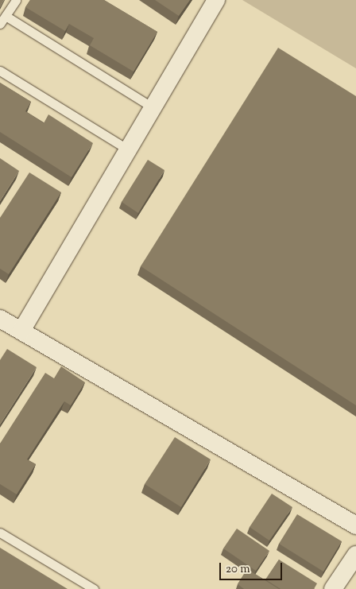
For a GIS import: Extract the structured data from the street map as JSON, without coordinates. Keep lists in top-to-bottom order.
{
  "scale_bar": "20 m"
}
